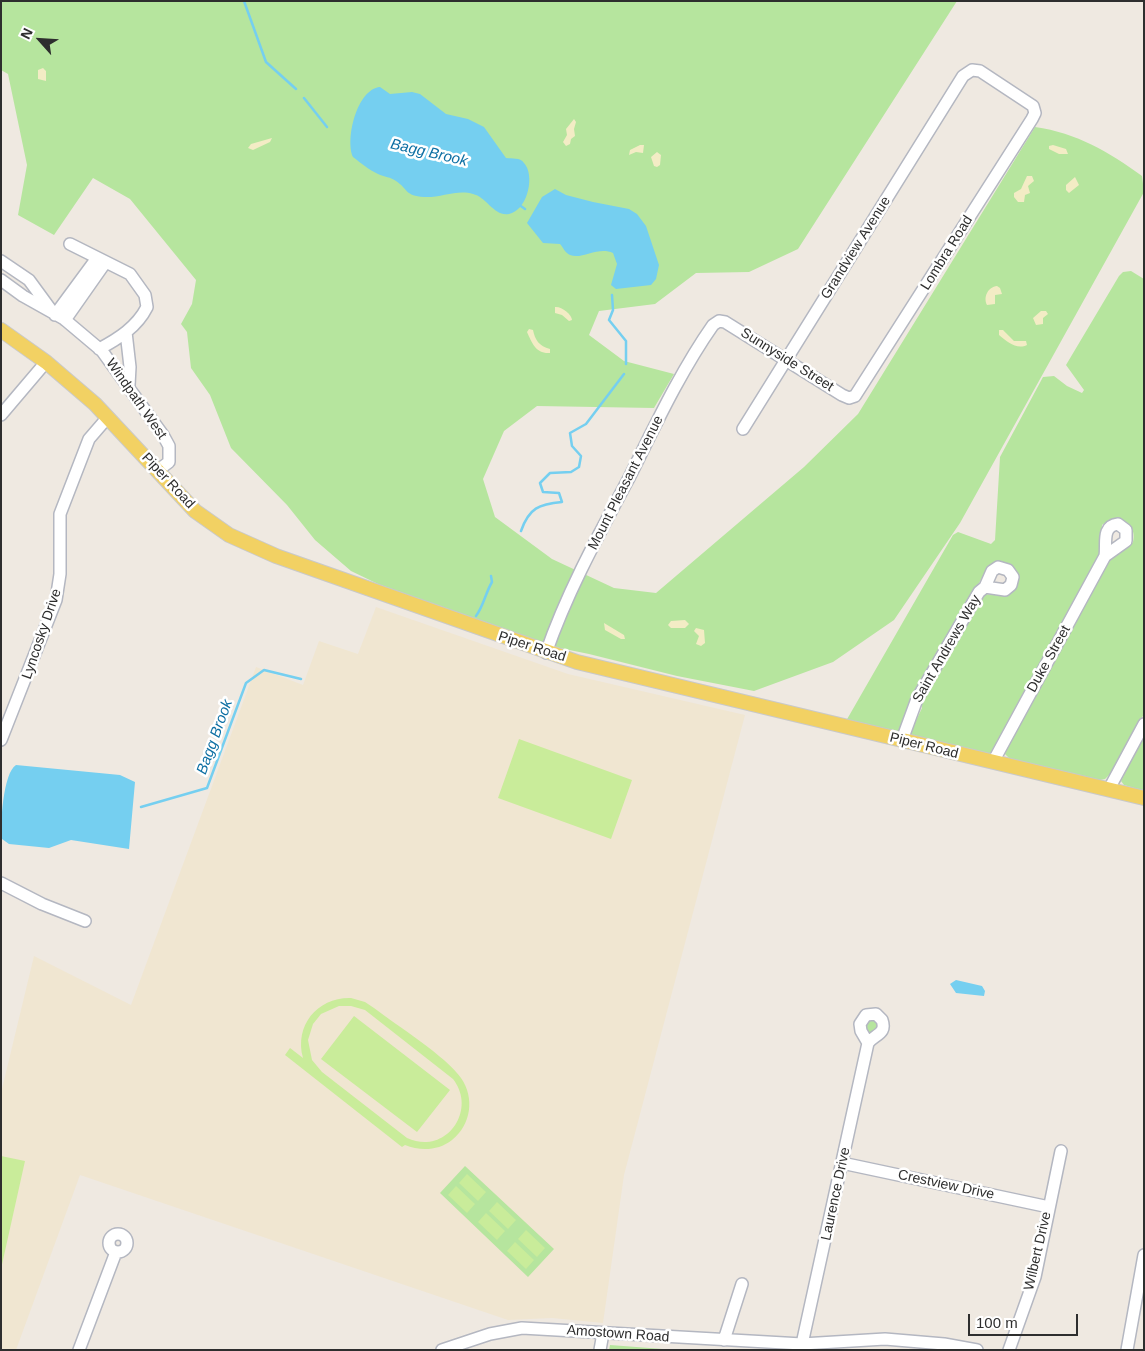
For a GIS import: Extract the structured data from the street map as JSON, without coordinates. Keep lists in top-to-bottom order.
{
  "streets": {
    "main road": ["Piper Road"],
    "street": [
      "Grandview Avenue",
      "Lombra Road",
      "Sunnyside Street",
      "Windpath West",
      "Mount Pleasant Avenue",
      "Lyncosky Drive",
      "Saint Andrews Way",
      "Duke Street",
      "Crestview Drive",
      "Laurence Drive",
      "Wilbert Drive",
      "Amostown Road"
    ]
  },
  "crossings": [
    ["Grandview Avenue", "Lombra Road"],
    ["Grandview Avenue", "Sunnyside Street"],
    ["Lombra Road", "Sunnyside Street"],
    ["Sunnyside Street", "Mount Pleasant Avenue"],
    ["Windpath West", "Piper Road"],
    ["Piper Road", "Mount Pleasant Avenue"],
    ["Piper Road", "Lyncosky Drive"],
    ["Piper Road", "Saint Andrews Way"],
    ["Piper Road", "Duke Street"],
    ["Crestview Drive", "Laurence Drive"],
    ["Crestview Drive", "Wilbert Drive"],
    ["Laurence Drive", "Amostown Road"]
  ],
  "water": ["Bagg Brook"],
  "scale_bar": "100 m",
  "north": "top left"
}
